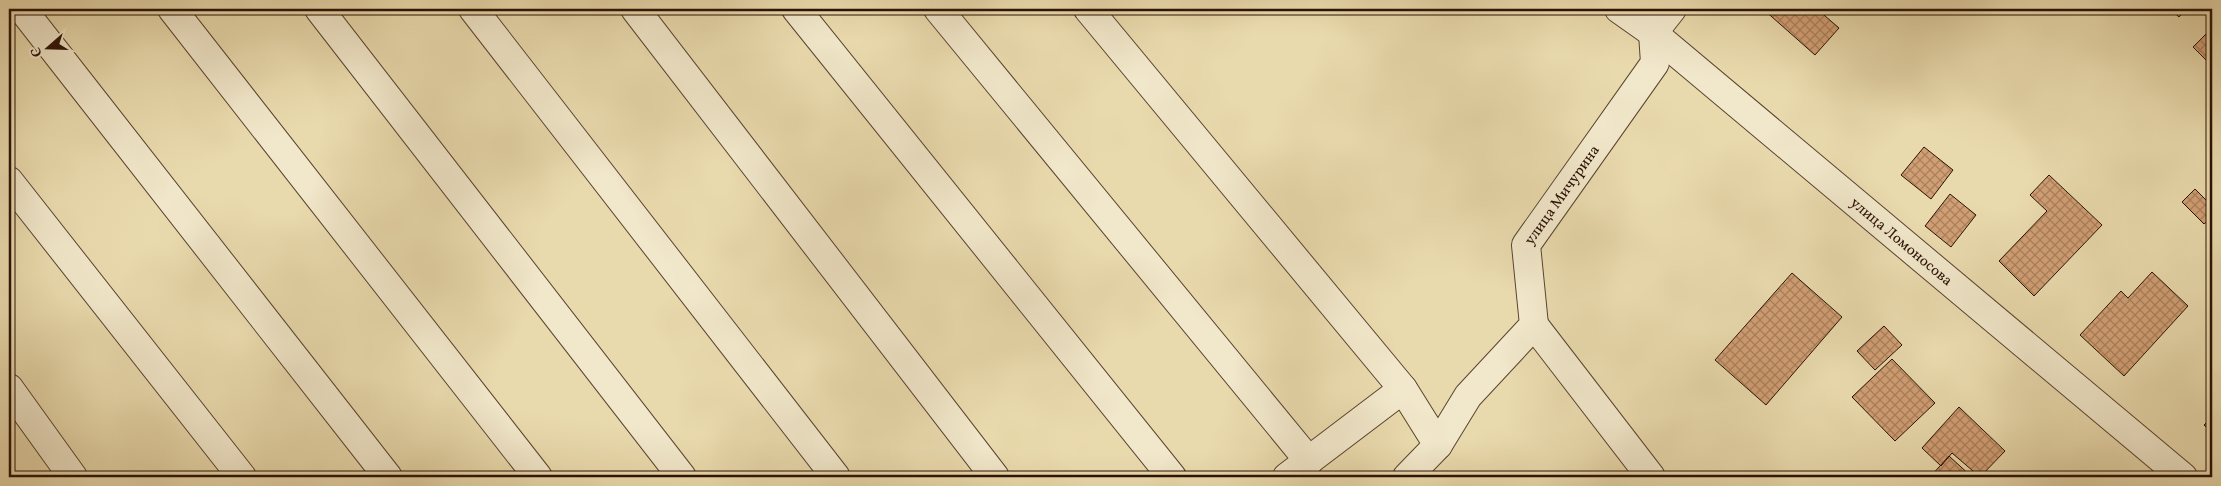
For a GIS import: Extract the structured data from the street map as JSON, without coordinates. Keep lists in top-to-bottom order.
{
  "streets": {
    "street": ["улица Мичурина", "улица Ломоносова"]
  },
  "crossings": [
    ["улица Мичурина", "улица Ломоносова"]
  ],
  "north": "left"
}
